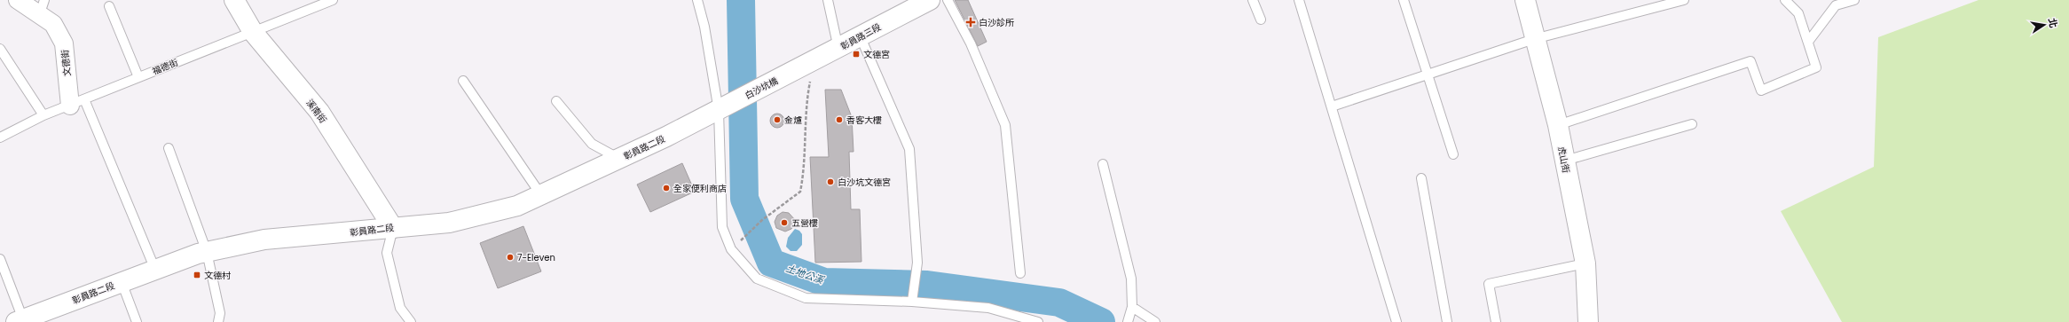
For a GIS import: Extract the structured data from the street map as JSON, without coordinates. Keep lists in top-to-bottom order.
{
  "streets": {
    "main road": [
      "彰員路三段",
      "白沙坑橋",
      "溪南街",
      "彰員路二段",
      "虎山街"
    ],
    "street": ["文德街"],
    "lane": ["福德街"]
  },
  "crossings": [
    ["彰員路三段", "白沙坑橋"],
    ["文德街", "福德街"],
    ["福德街", "溪南街"],
    ["白沙坑橋", "彰員路二段"],
    ["溪南街", "彰員路二段"]
  ],
  "water": ["土地公溪"],
  "places": {
    "health": ["白沙診所"],
    "transit": ["文德宮", "文德村"],
    "other": [
      "金爐",
      "香客大樓",
      "白沙坑文德宮",
      "全家便利商店",
      "五營樓",
      "7-Eleven"
    ]
  },
  "north": "right"
}
